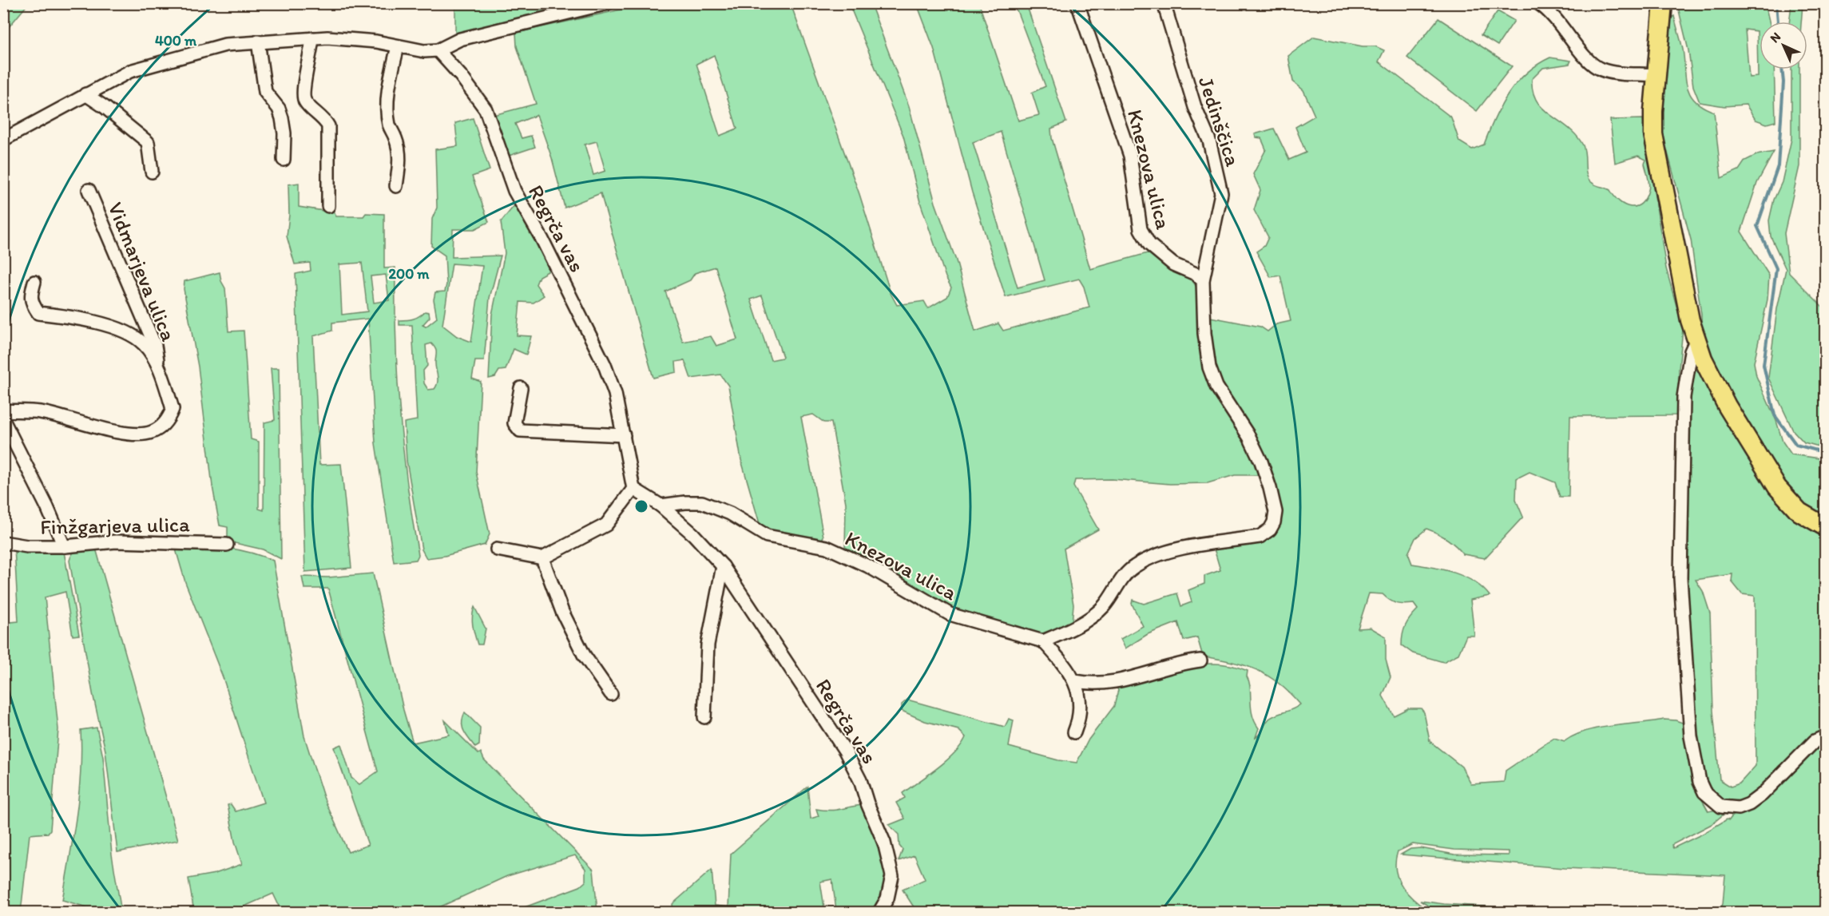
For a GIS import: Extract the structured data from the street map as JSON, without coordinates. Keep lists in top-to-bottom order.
{
  "streets": {
    "street": [
      "Jedinščica",
      "Knezova ulica",
      "Regrča vas",
      "Vidmarjeva ulica",
      "Finžgarjeva ulica"
    ]
  },
  "crossings": [
    ["Jedinščica", "Knezova ulica"],
    ["Knezova ulica", "Regrča vas"]
  ],
  "north": "top left",
  "rings": ["400 m", "200 m"]
}
